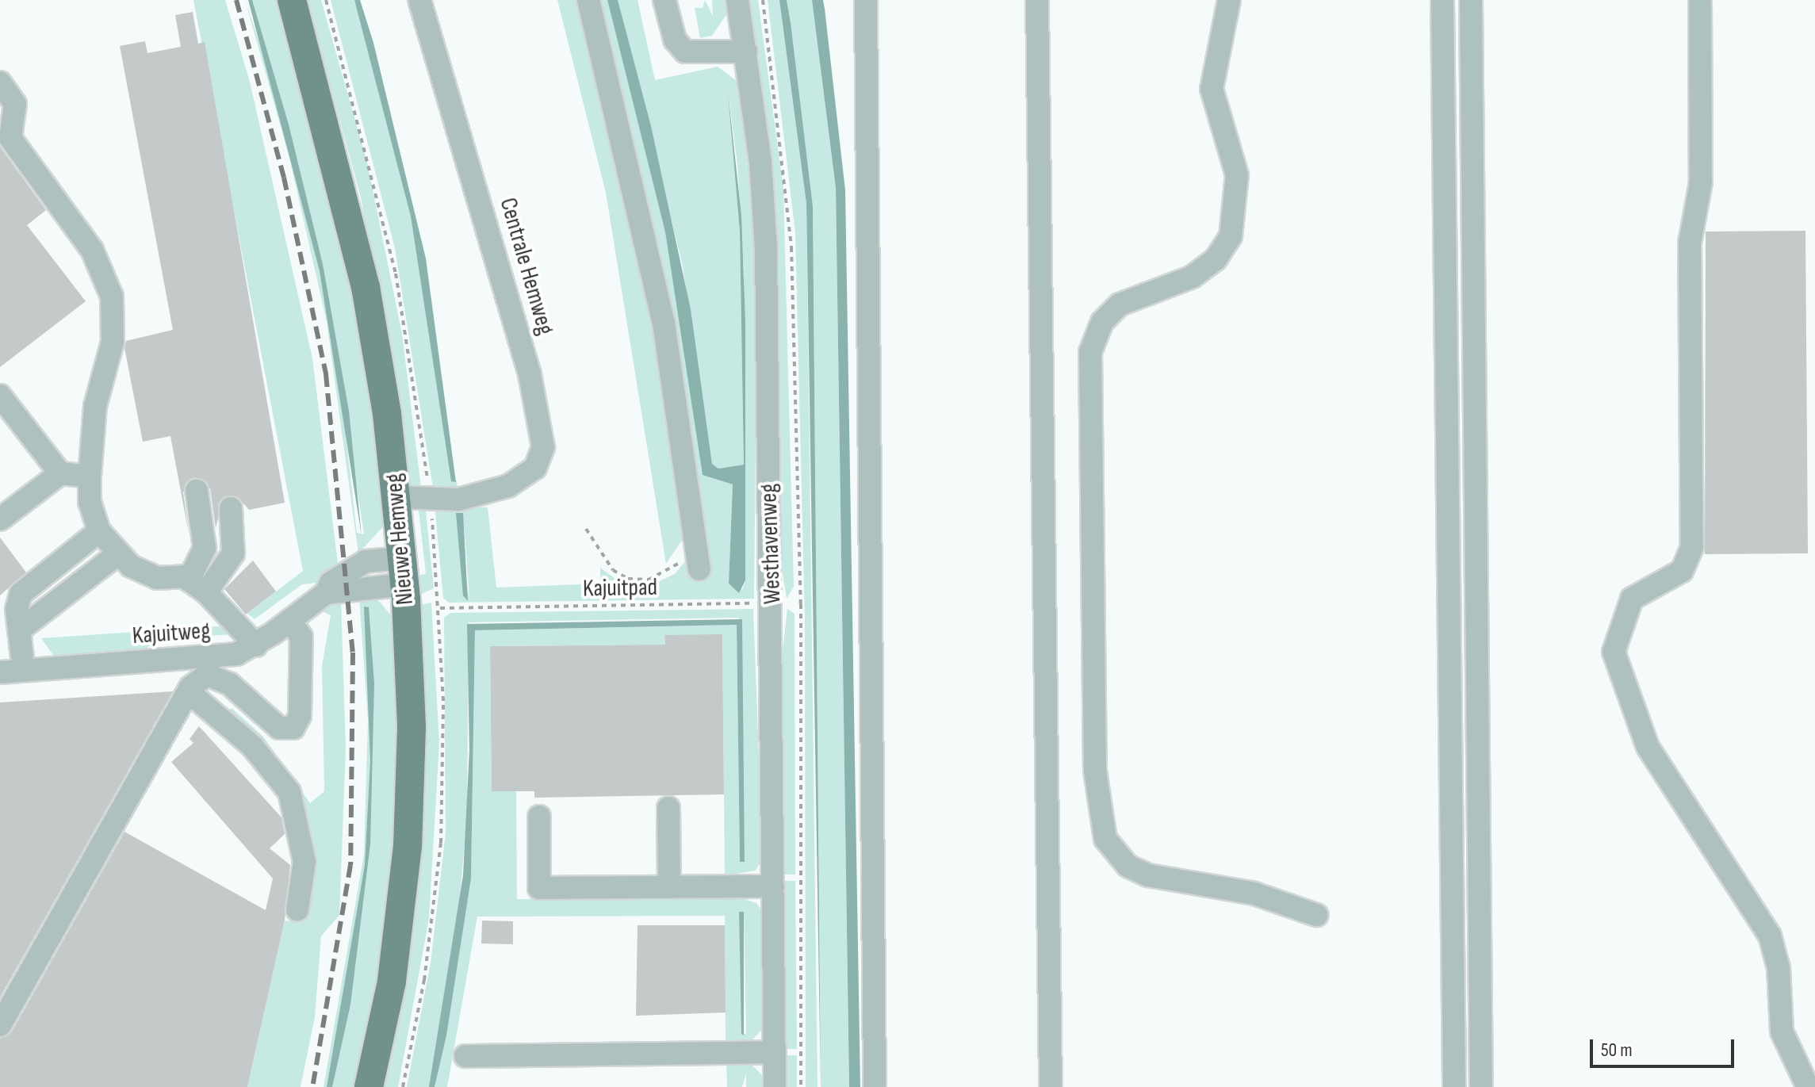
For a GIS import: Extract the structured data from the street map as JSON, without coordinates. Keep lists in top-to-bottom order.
{
  "streets": {
    "main road": ["Nieuwe Hemweg"],
    "street": ["Centrale Hemweg", "Westhavenweg", "Kajuitweg"],
    "path": ["Kajuitpad"]
  },
  "crossings": [
    ["Centrale Hemweg", "Nieuwe Hemweg"],
    ["Nieuwe Hemweg", "Kajuitweg"],
    ["Westhavenweg", "Kajuitpad"]
  ],
  "scale_bar": "50 m"
}
